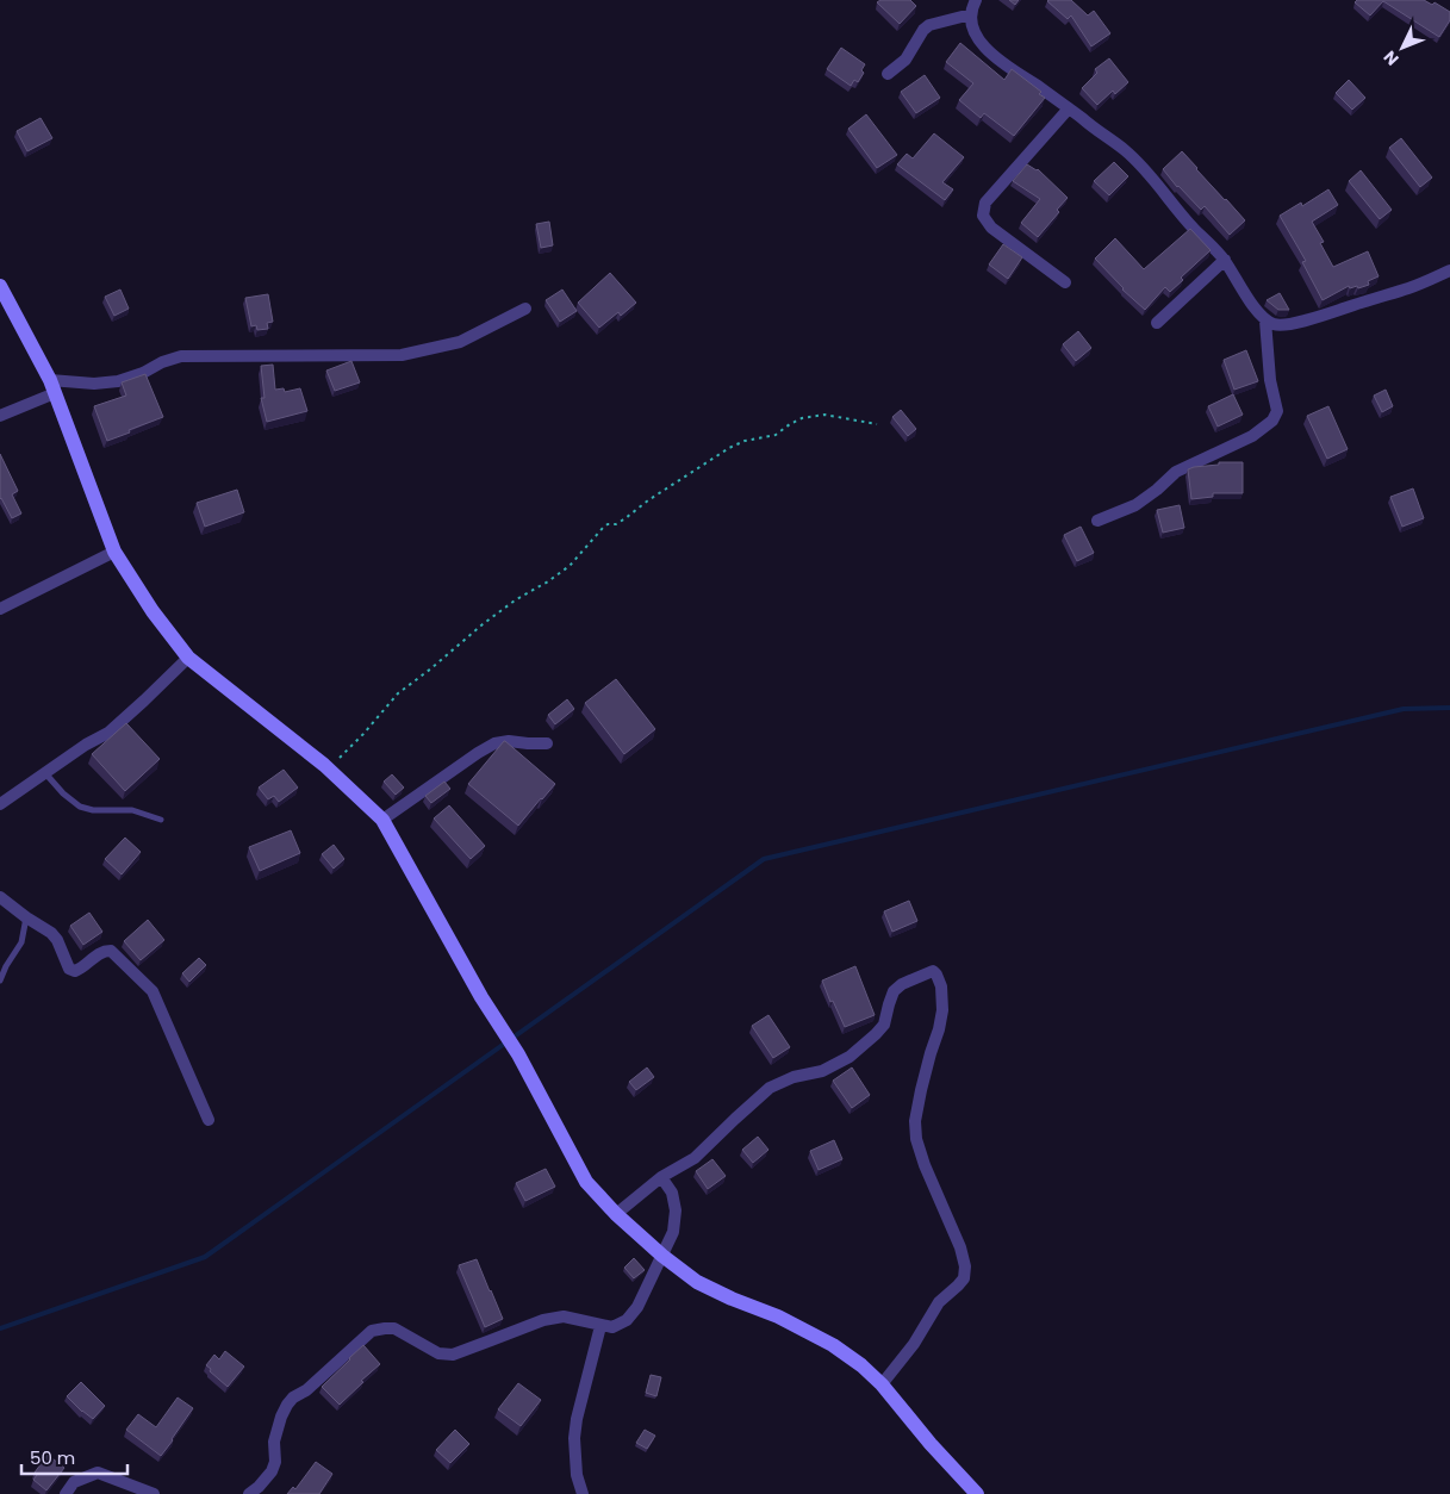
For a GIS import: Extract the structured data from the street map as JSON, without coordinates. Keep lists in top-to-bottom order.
{
  "scale_bar": "50 m",
  "north": "bottom left"
}
